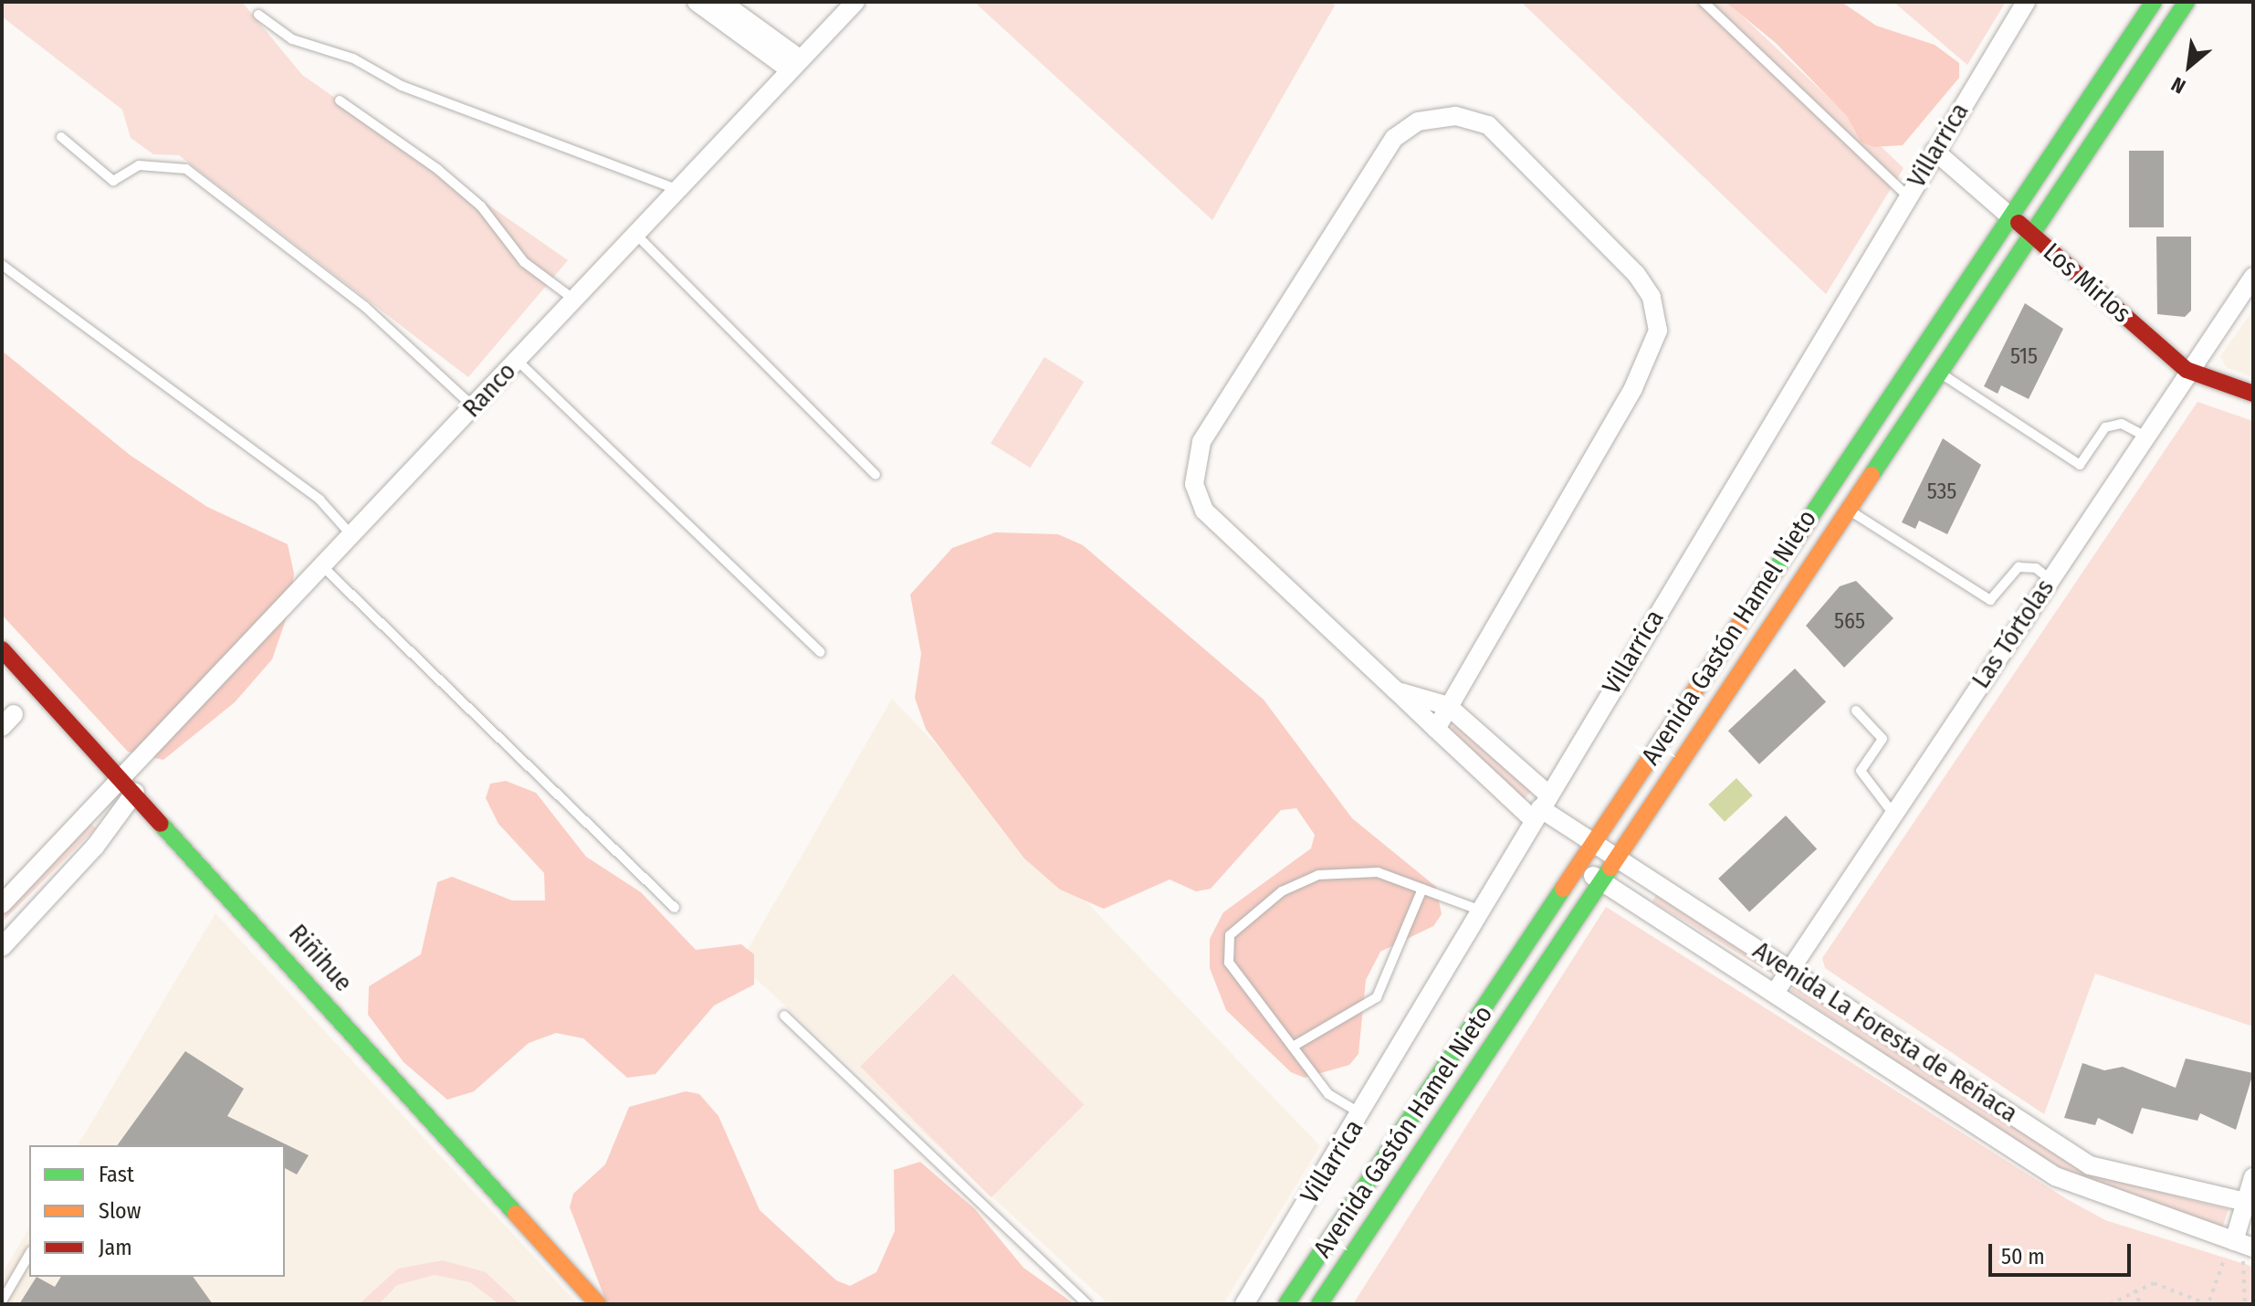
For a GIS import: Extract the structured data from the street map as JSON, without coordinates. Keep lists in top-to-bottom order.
{
  "streets": {
    "main road": ["Los Mirlos", "Avenida Gastón Hamel Nieto", "Riñihue"],
    "street": [
      "Villarrica",
      "Ranco",
      "Las Tórtolas",
      "Avenida La Foresta de Reñaca"
    ]
  },
  "crossings": [
    ["Villarrica", "Los Mirlos"],
    ["Villarrica", "Avenida La Foresta de Reñaca"],
    ["Los Mirlos", "Las Tórtolas"],
    ["Los Mirlos", "Avenida Gastón Hamel Nieto"],
    ["Ranco", "Riñihue"],
    ["Las Tórtolas", "Avenida La Foresta de Reñaca"],
    ["Avenida Gastón Hamel Nieto", "Avenida La Foresta de Reñaca"]
  ],
  "house_numbers": ["515", "535", "565"],
  "legend": ["Fast", "Slow", "Jam"],
  "scale_bar": "50 m",
  "north": "bottom left"
}
